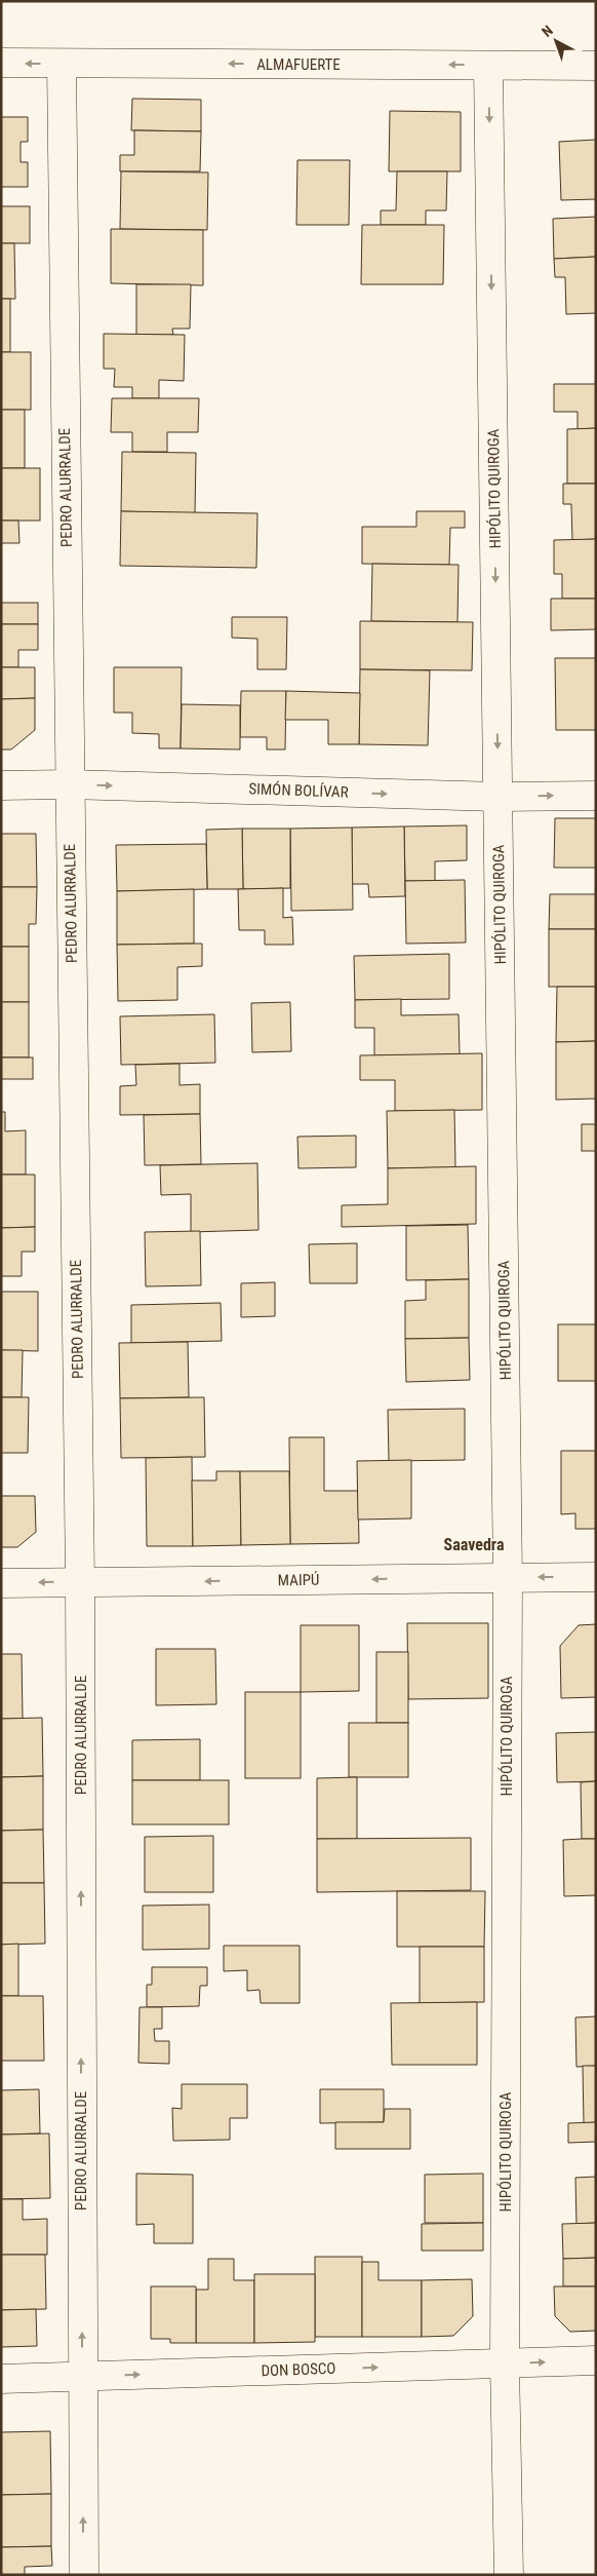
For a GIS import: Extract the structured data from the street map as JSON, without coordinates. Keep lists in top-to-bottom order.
{
  "streets": {
    "street": [
      "ALMAFUERTE",
      "PEDRO ALURRALDE",
      "HIPÓLITO QUIROGA",
      "SIMÓN BOLÍVAR",
      "MAIPÚ",
      "DON BOSCO"
    ]
  },
  "crossings": [
    ["ALMAFUERTE", "PEDRO ALURRALDE"],
    ["ALMAFUERTE", "HIPÓLITO QUIROGA"],
    ["PEDRO ALURRALDE", "SIMÓN BOLÍVAR"],
    ["PEDRO ALURRALDE", "MAIPÚ"],
    ["PEDRO ALURRALDE", "DON BOSCO"],
    ["HIPÓLITO QUIROGA", "SIMÓN BOLÍVAR"],
    ["HIPÓLITO QUIROGA", "MAIPÚ"],
    ["HIPÓLITO QUIROGA", "DON BOSCO"]
  ],
  "one_way": [
    "ALMAFUERTE",
    "PEDRO ALURRALDE",
    "SIMÓN BOLÍVAR",
    "MAIPÚ",
    "DON BOSCO"
  ],
  "districts": ["Saavedra"],
  "north": "top left"
}
